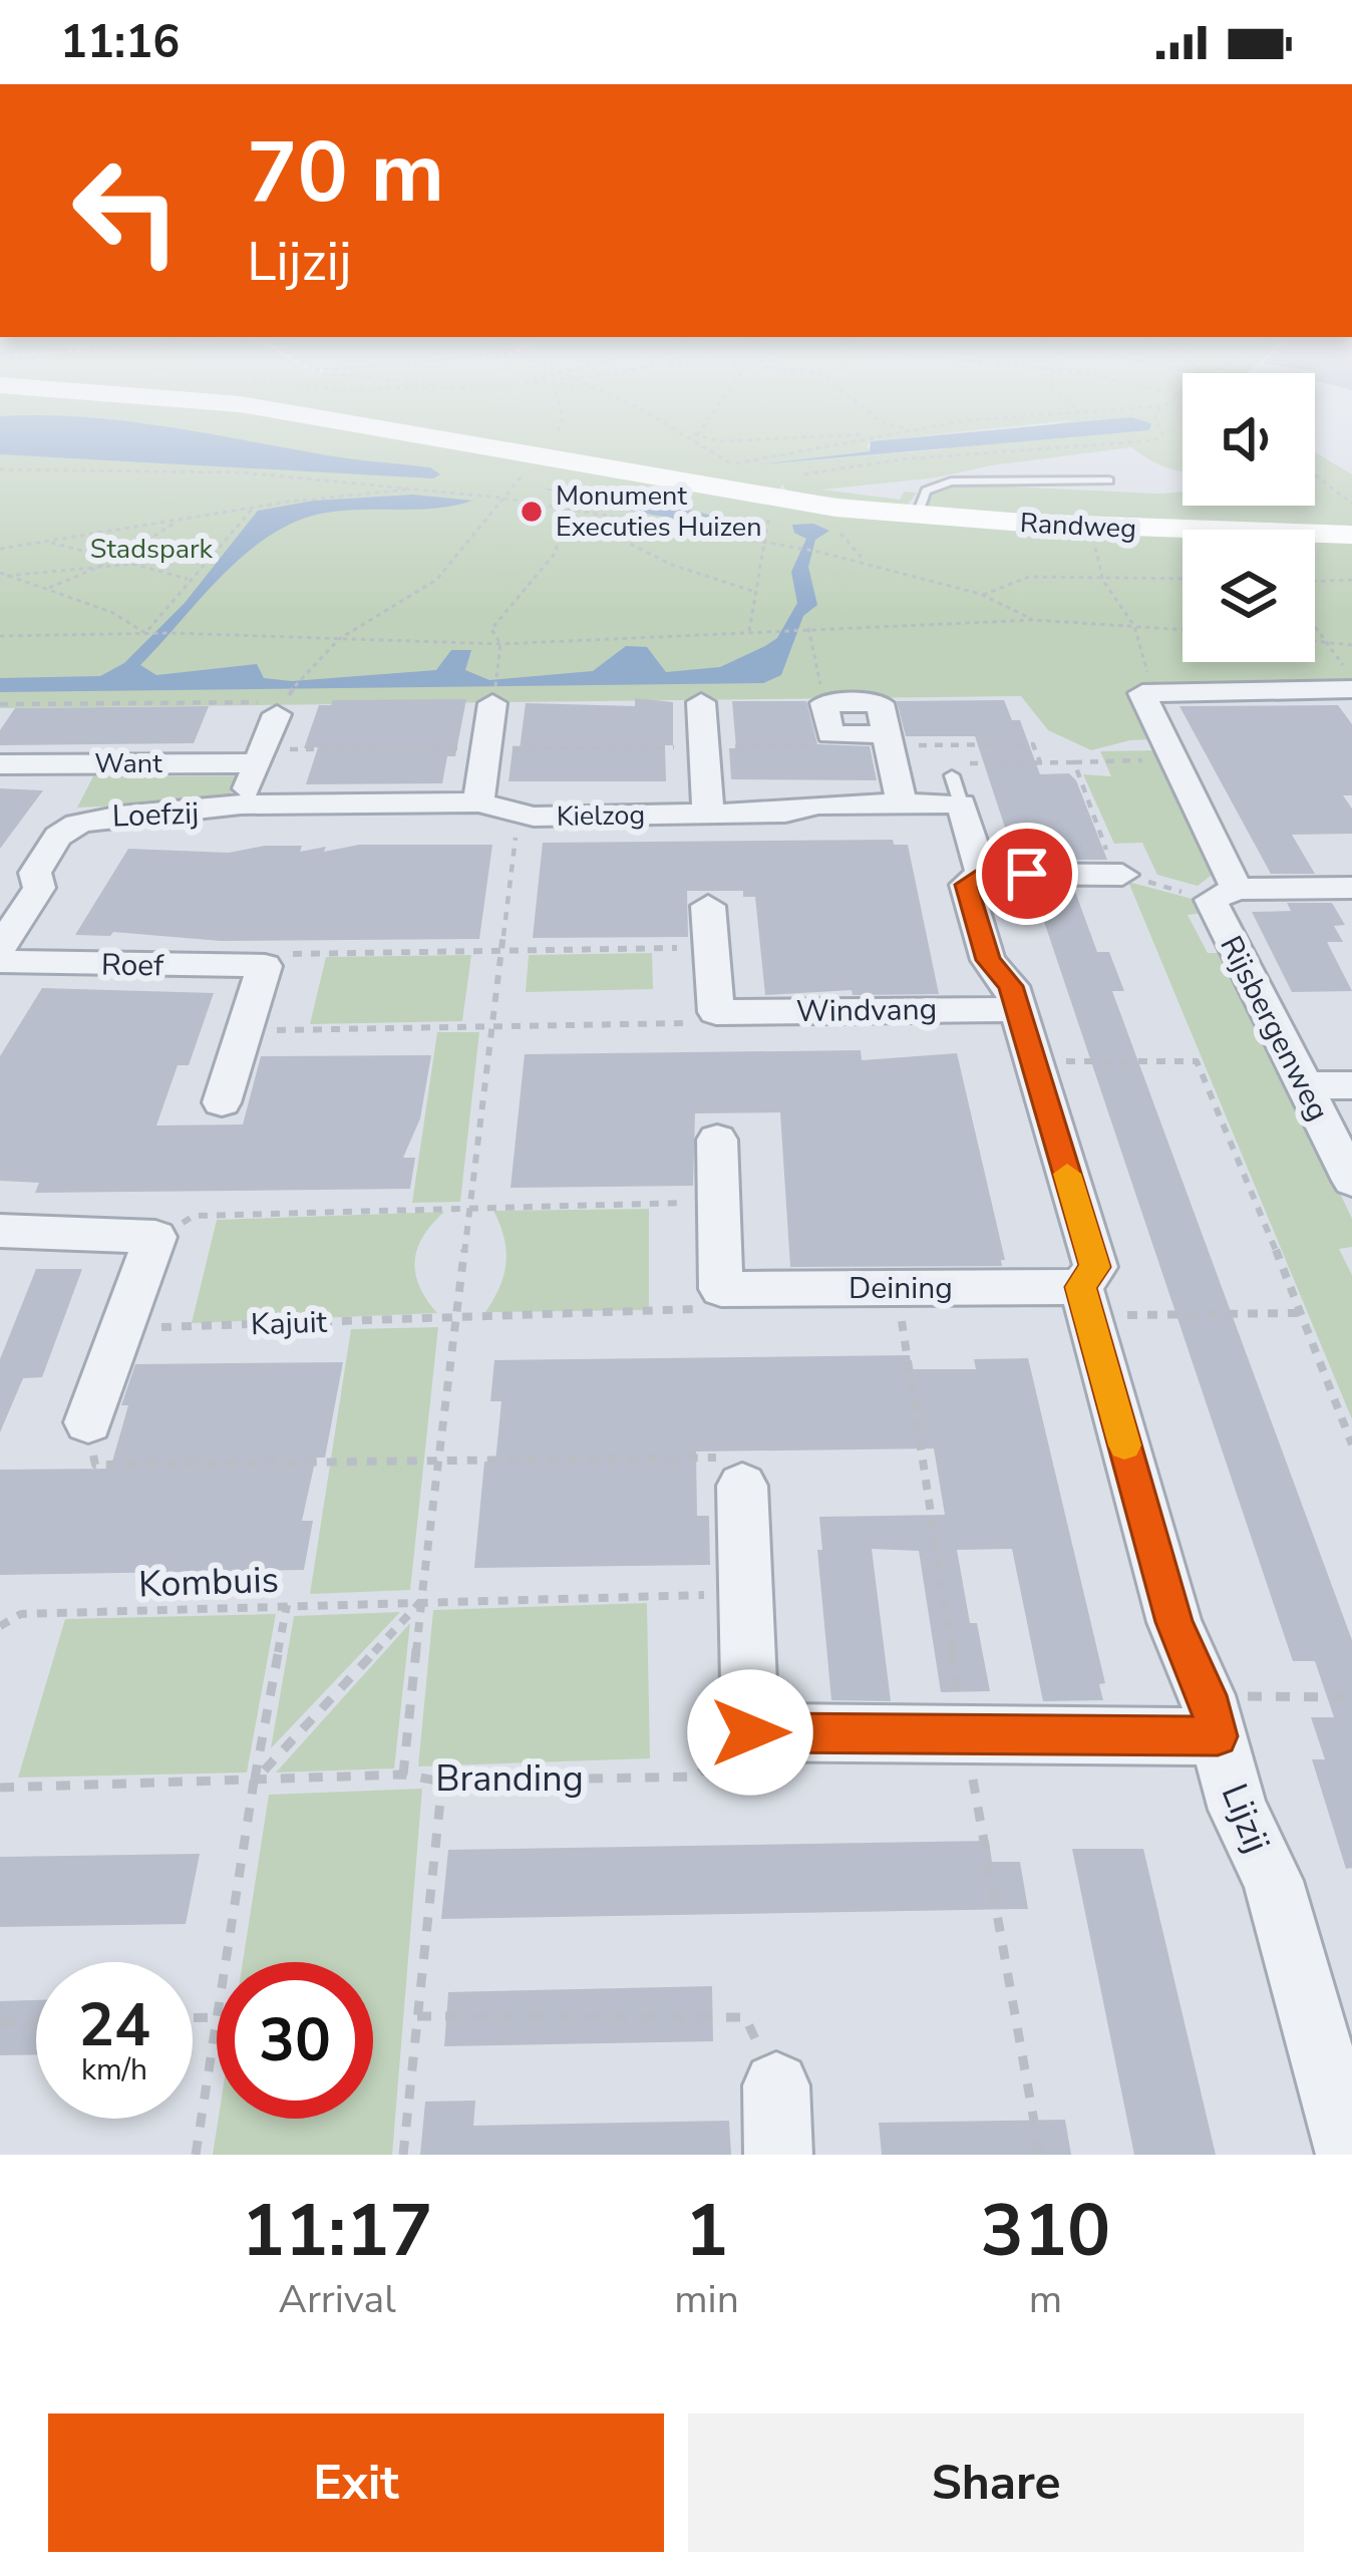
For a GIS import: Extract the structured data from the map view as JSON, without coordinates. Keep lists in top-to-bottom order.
{
  "streets": {
    "main road": ["Randweg"],
    "street": [
      "Want",
      "Loefzij",
      "Kielzog",
      "Roef",
      "Windvang",
      "Rijsbergenweg",
      "Deining",
      "Lijzij"
    ],
    "path": ["Kajuit", "Kombuis", "Branding"]
  },
  "crossings": [
    ["Loefzij", "Kielzog"],
    ["Windvang", "Lijzij"],
    ["Deining", "Lijzij"]
  ],
  "parks": ["Stadspark"],
  "places": ["Monument Executies Huizen"],
  "page": {
    "status": "11:16",
    "turn": ["70 m", "Lijzij"],
    "speed": "24 km/h",
    "limit": "30",
    "eta": [
      "11:17",
      "Arrival",
      "1",
      "min",
      "310",
      "m"
    ],
    "buttons": ["Exit", "Share"]
  }
}
